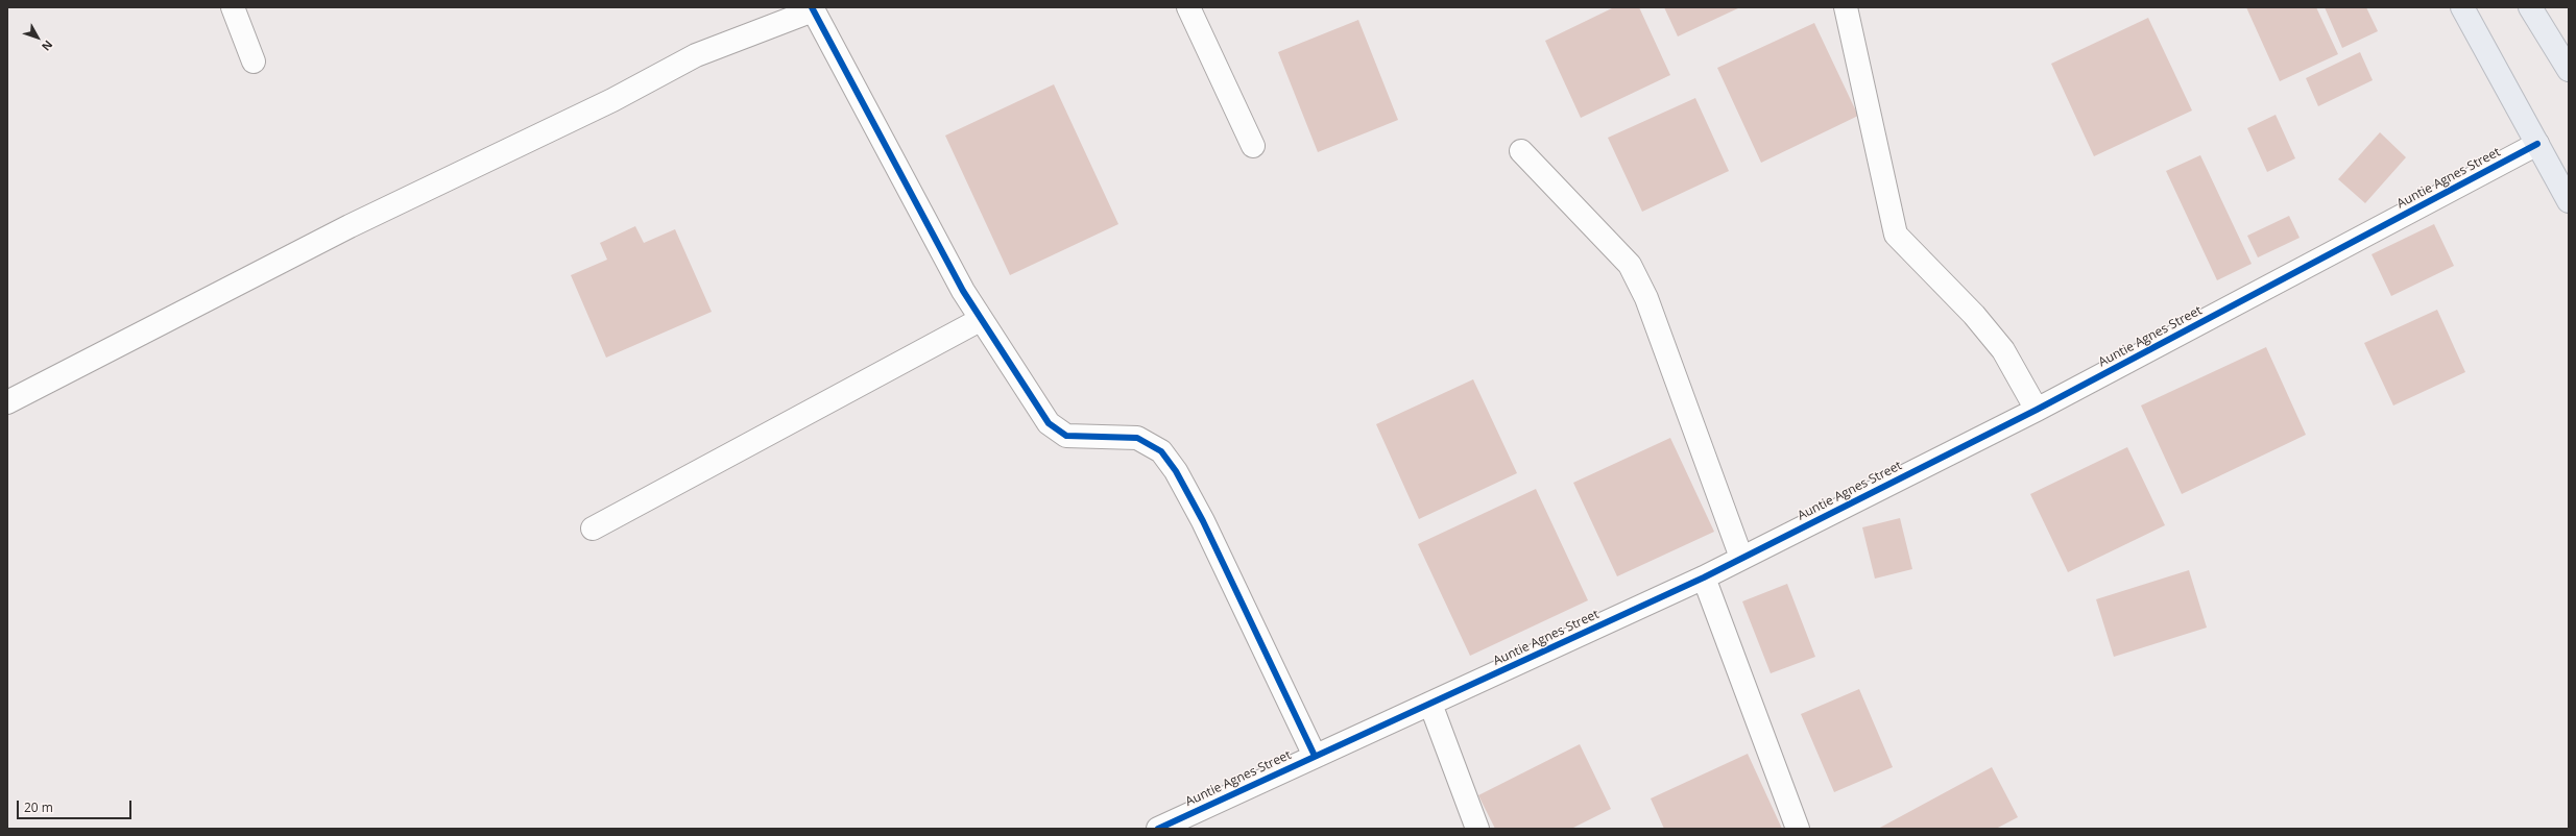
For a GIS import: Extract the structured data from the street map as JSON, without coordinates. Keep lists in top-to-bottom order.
{
  "streets": {
    "street": ["Auntie Agnes Street"]
  },
  "scale_bar": "20 m",
  "north": "bottom right"
}
